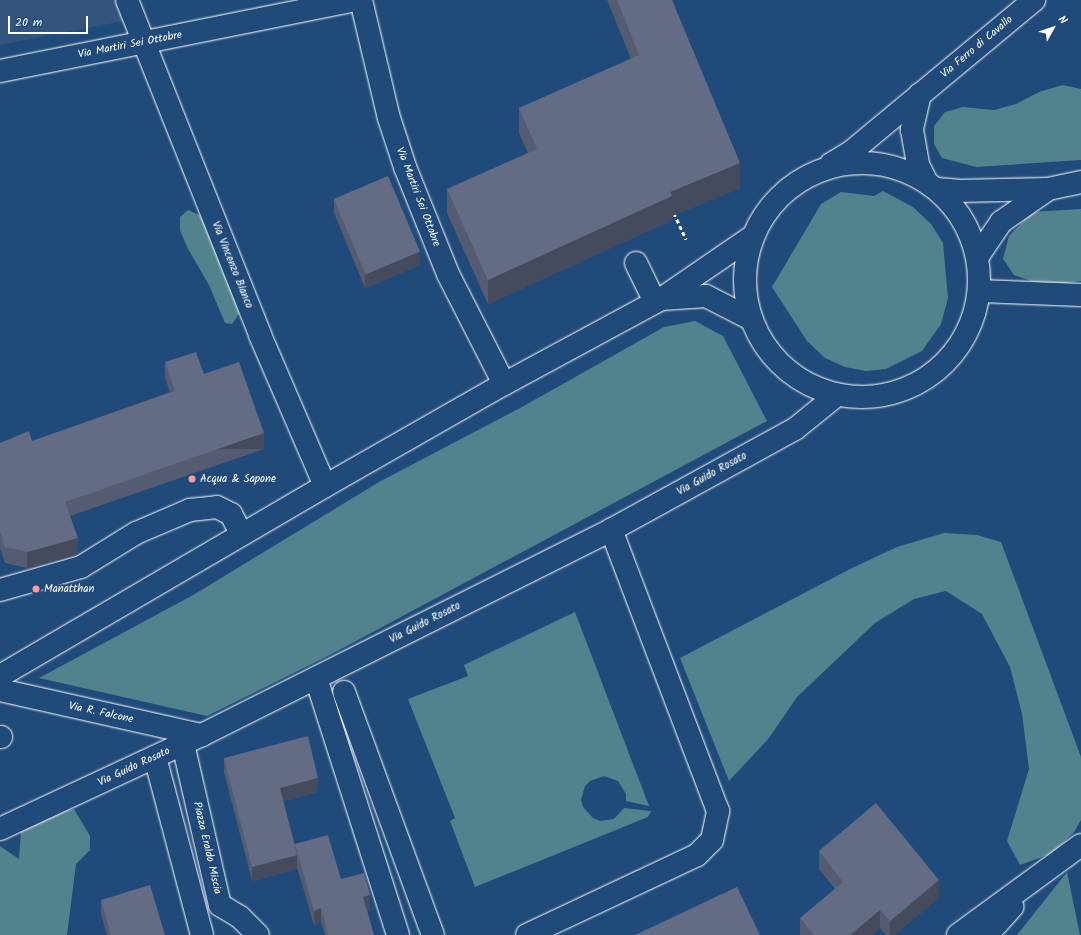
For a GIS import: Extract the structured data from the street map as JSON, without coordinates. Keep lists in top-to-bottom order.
{
  "streets": {
    "street": [
      "Via Martiri Sei Ottobre",
      "Via Ferro di Cavallo",
      "Via Vincenzo Bianco",
      "Via Guido Rosato",
      "Via R. Falcone",
      "Piazza Eraldo Miscia"
    ]
  },
  "crossings": [
    ["Via Martiri Sei Ottobre", "Via Vincenzo Bianco"],
    ["Via Guido Rosato", "Via R. Falcone"],
    ["Via Guido Rosato", "Piazza Eraldo Miscia"],
    ["Via R. Falcone", "Piazza Eraldo Miscia"]
  ],
  "places": ["Acqua & Sapone", "Manatthan"],
  "scale_bar": "20 m",
  "north": "top right"
}
